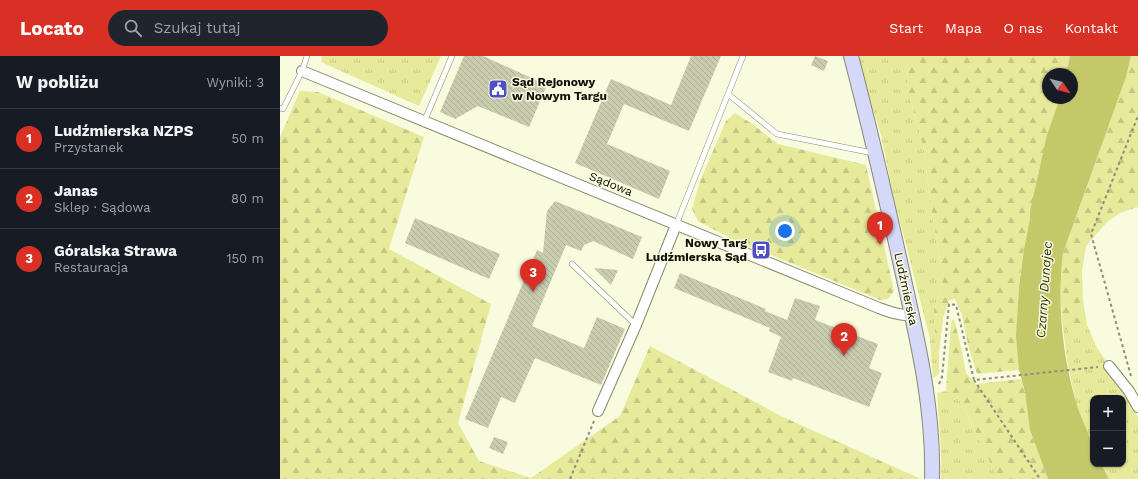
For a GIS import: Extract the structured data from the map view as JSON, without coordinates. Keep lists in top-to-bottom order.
{
  "streets": {
    "main road": ["Ludźmierska"],
    "street": ["Sądowa"]
  },
  "crossings": [
    ["Sądowa", "Ludźmierska"]
  ],
  "water": ["Czarny Dunajec"],
  "places": {
    "public building": ["Sąd Rejonowy w Nowym Targu"],
    "bus stop": ["Nowy Targ Ludźmierska Sąd"]
  },
  "north": "bottom right",
  "page": {
    "header": "Locato",
    "search": "Szukaj tutaj",
    "nav": [
      "Start",
      "Mapa",
      "O nas",
      "Kontakt"
    ],
    "heading": ["W pobliżu", "Wyniki: 3"],
    "list": [
      {
        "mark": "1",
        "name": "Ludźmierska NZPS",
        "note": "Przystanek",
        "value": "50 m"
      },
      {
        "mark": "2",
        "name": "Janas",
        "note": "Sklep · Sądowa",
        "value": "80 m"
      },
      {
        "mark": "3",
        "name": "Góralska Strawa",
        "note": "Restauracja",
        "value": "150 m"
      }
    ],
    "pins": ["1", "3", "2"],
    "map_buttons": ["+", "−"]
  }
}
